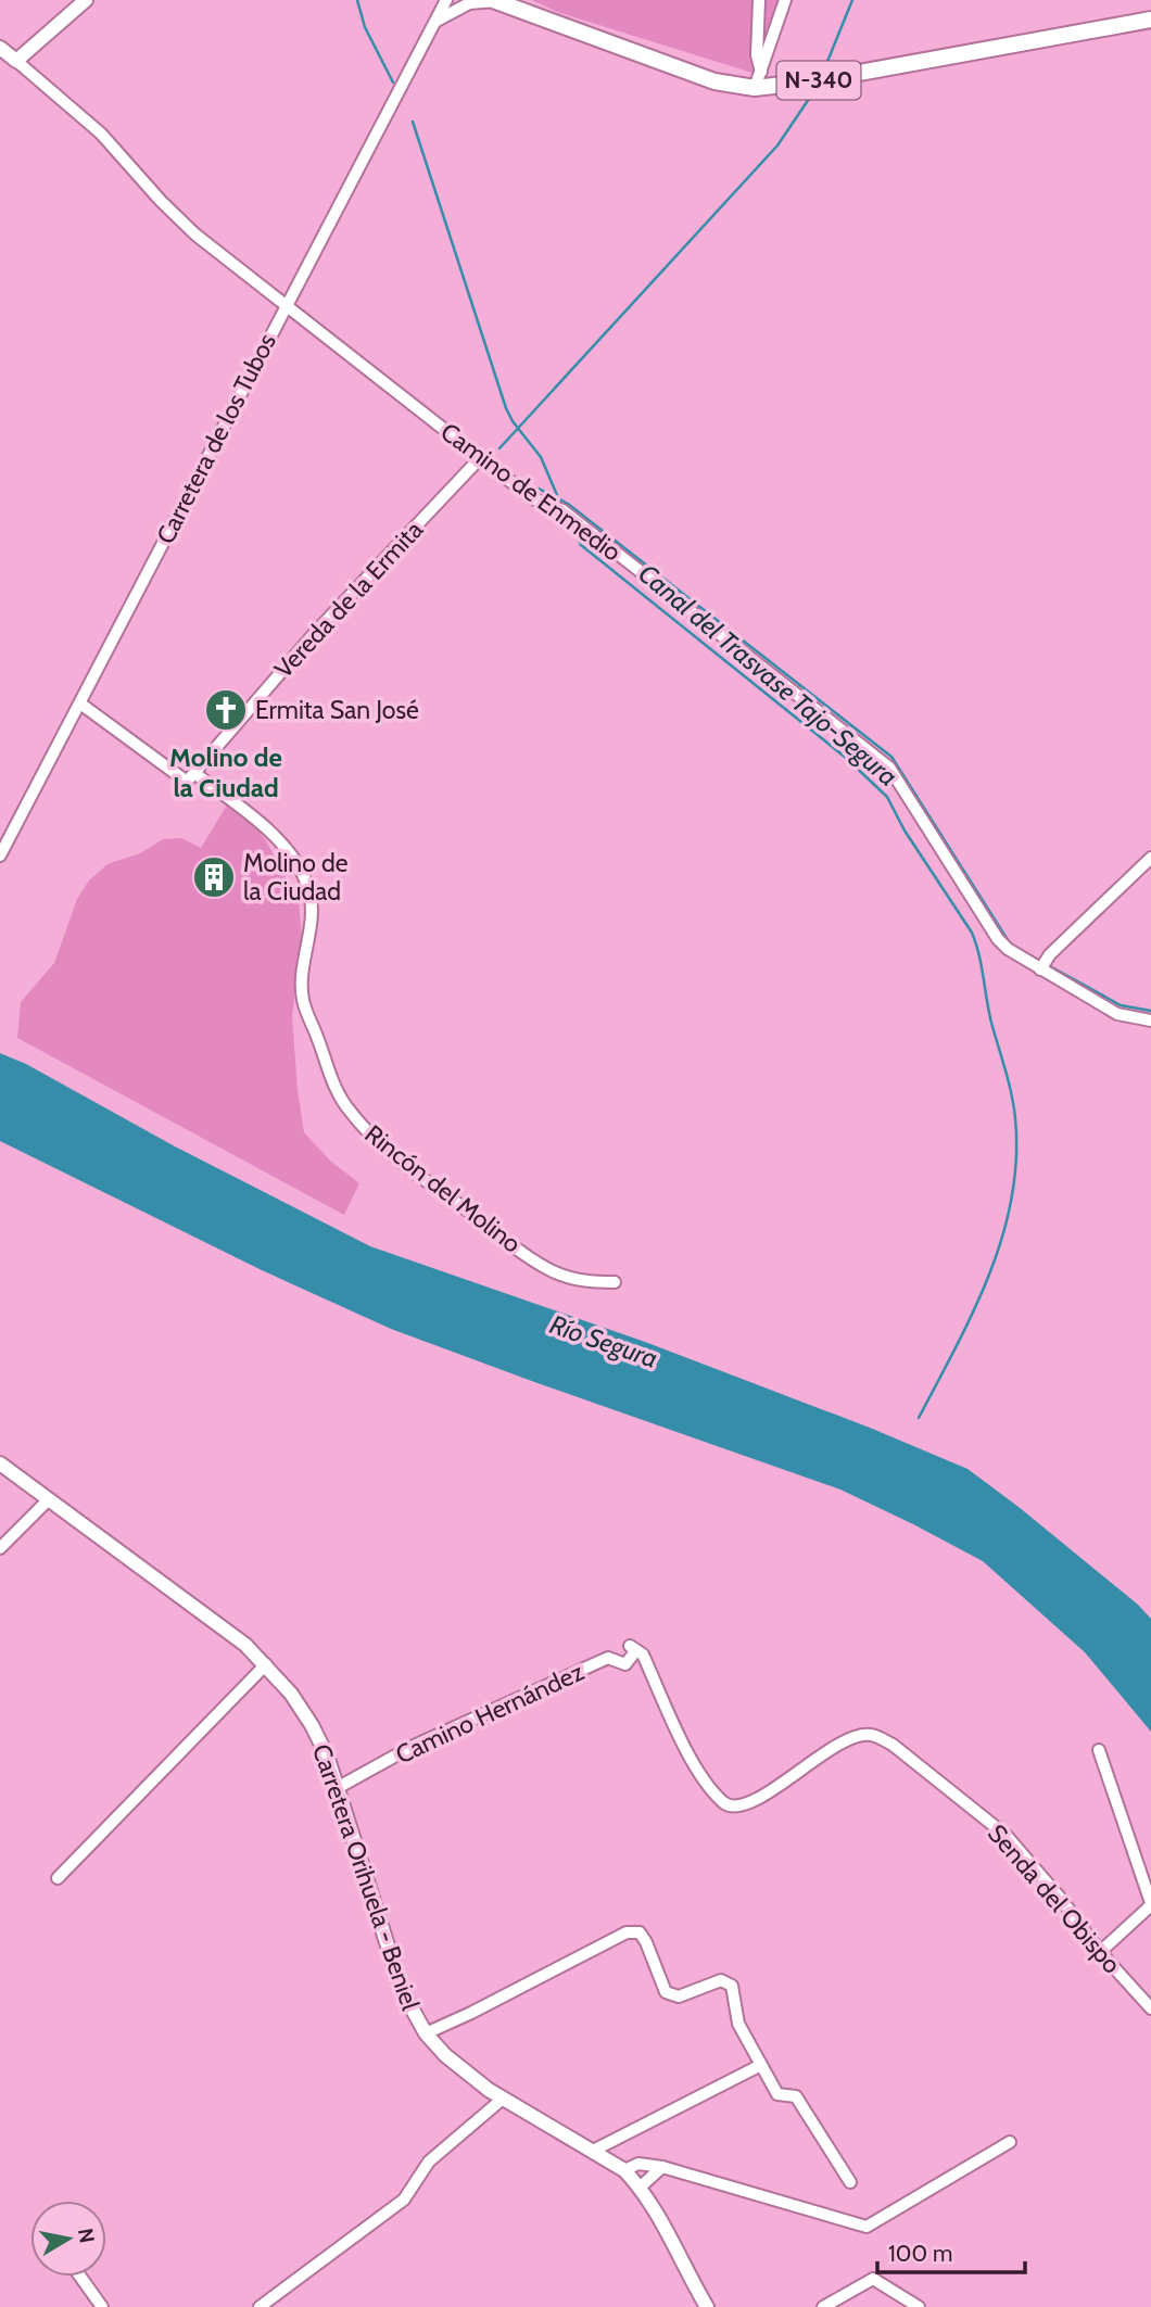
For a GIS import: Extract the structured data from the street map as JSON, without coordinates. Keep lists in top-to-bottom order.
{
  "streets": {
    "highway": ["N-340"],
    "main road": ["Camino de Enmedio", "Carretera Orihuela - Beniel"],
    "street": [
      "Carretera de los Tubos",
      "Vereda de la Ermita",
      "Rincón del Molino",
      "Camino Hernández",
      "Senda del Obispo"
    ]
  },
  "crossings": [
    ["Carretera de los Tubos", "Camino de Enmedio"],
    ["Camino de Enmedio", "Vereda de la Ermita"],
    ["Vereda de la Ermita", "Rincón del Molino"],
    ["Camino Hernández", "Carretera Orihuela - Beniel"],
    ["Camino Hernández", "Senda del Obispo"]
  ],
  "districts": ["Molino de la Ciudad"],
  "water": ["Canal del Trasvase Tajo-Segura", "Río Segura"],
  "places": {
    "church": ["Ermita San José"],
    "building": ["Molino de la Ciudad"]
  },
  "scale_bar": "100 m",
  "north": "right"
}
